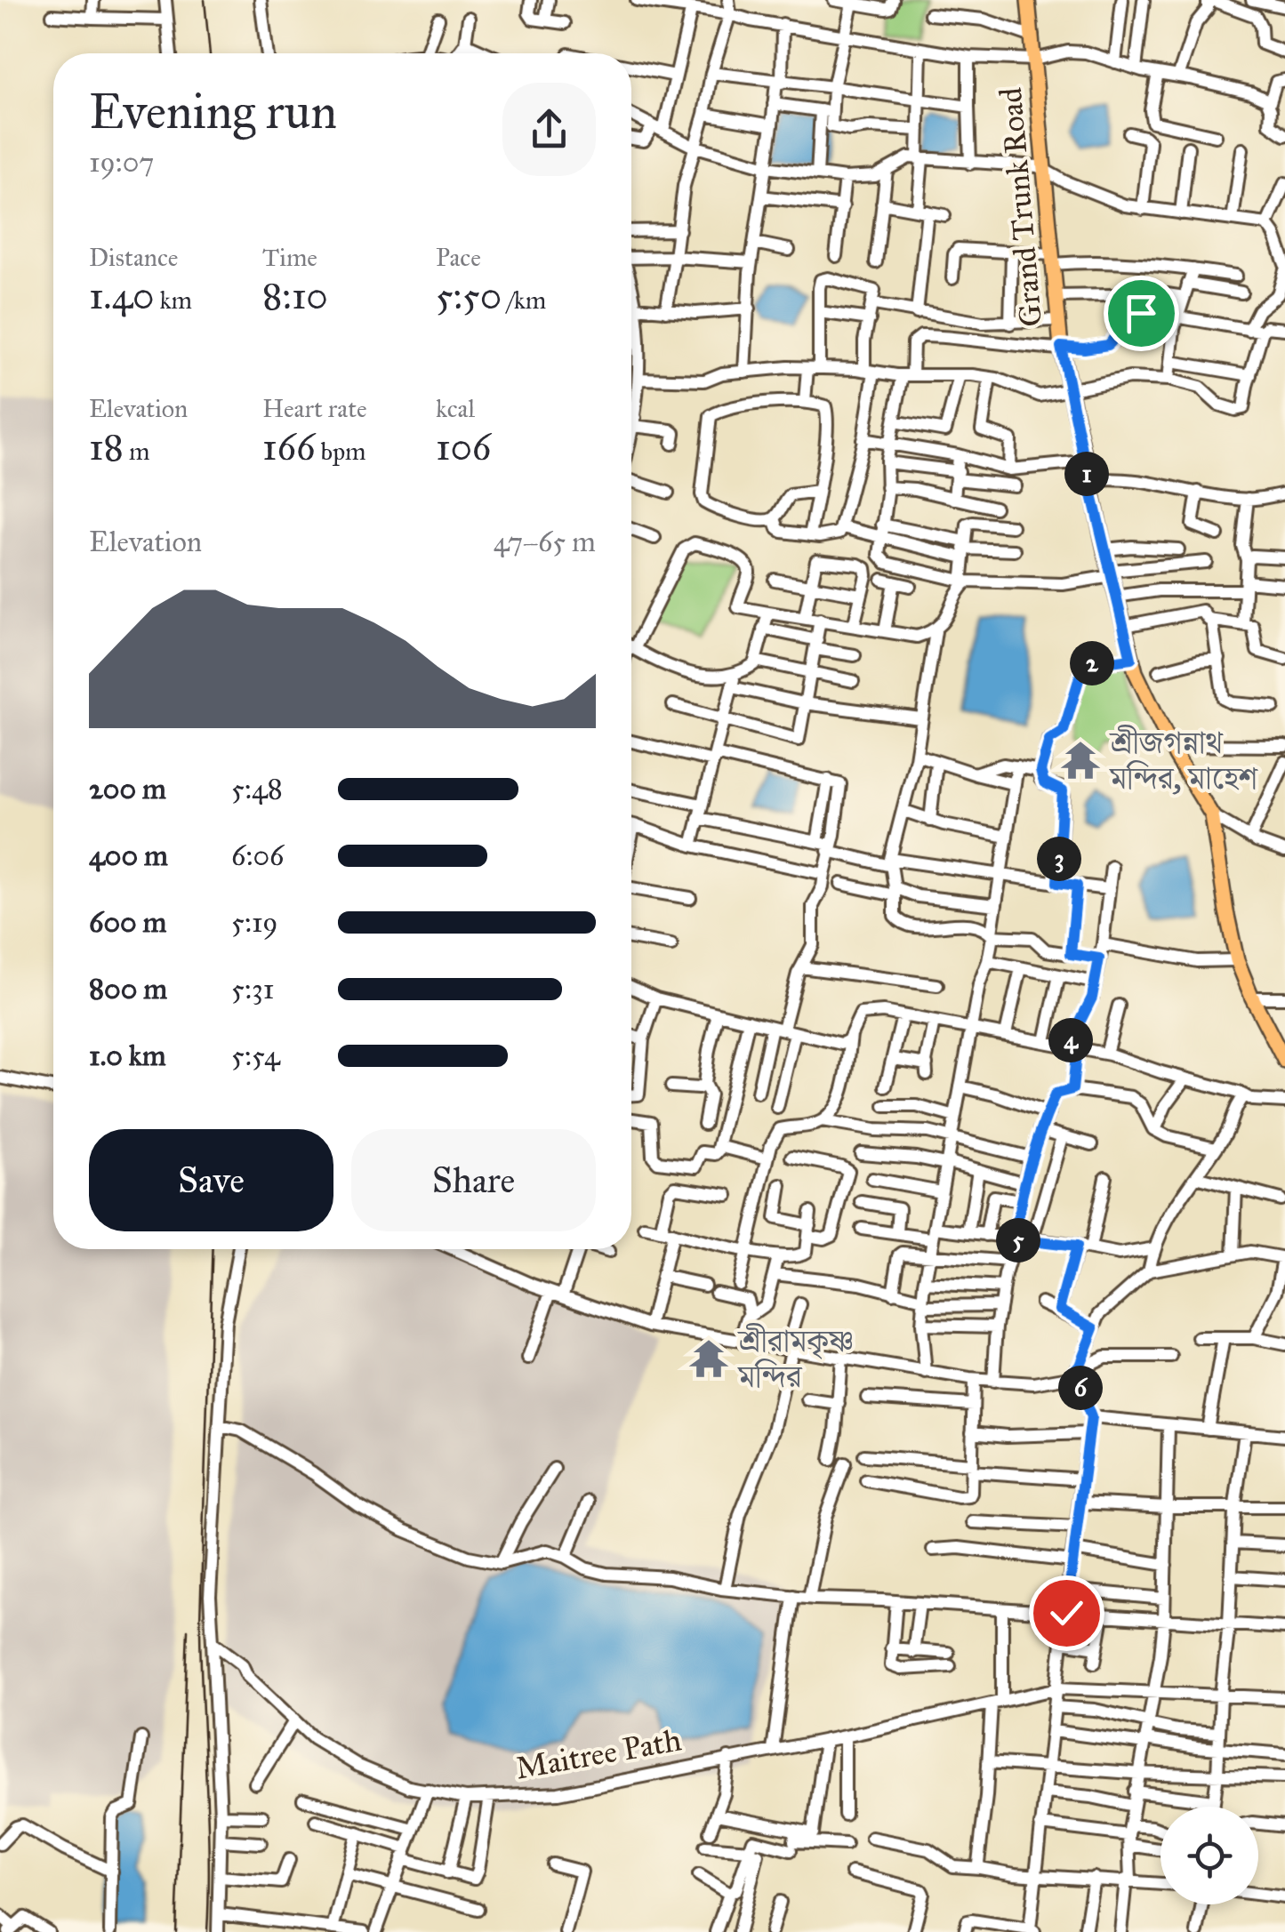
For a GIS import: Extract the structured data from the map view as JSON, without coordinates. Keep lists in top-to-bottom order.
{
  "streets": {
    "main road": ["Grand Trunk Road"],
    "street": ["Maitree Path"]
  },
  "places": {
    "temple": ["শ্রীজগন্নাথ মন্দির, মাহেশ", "শ্রীরামকৃষ্ণ মন্দির"]
  },
  "page": {
    "heading": ["Evening run", "19:07"],
    "stats": [
      ["Distance", "1.40 km"],
      ["Time", "8:10"],
      ["Pace", "5:50 /km"],
      ["Elevation", "18 m"],
      ["Heart rate", "166 bpm"],
      ["kcal", "106"]
    ],
    "pins": [
      "1",
      "2",
      "3",
      "4",
      "5",
      "6"
    ],
    "chart": ["Elevation", "47–65 m"],
    "list": [
      {
        "name": "200 m",
        "note": "5:48"
      },
      {
        "name": "400 m",
        "note": "6:06"
      },
      {
        "name": "600 m",
        "note": "5:19"
      },
      {
        "name": "800 m",
        "note": "5:31"
      },
      {
        "name": "1.0 km",
        "note": "5:54"
      }
    ],
    "buttons": ["Save", "Share"]
  }
}
